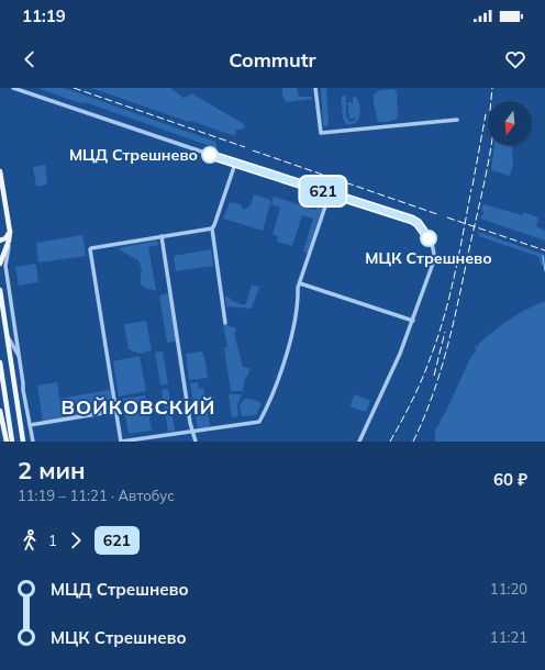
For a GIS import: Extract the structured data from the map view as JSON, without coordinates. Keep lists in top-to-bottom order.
{
  "districts": ["ВОЙКОВСКИЙ"],
  "places": ["МЦД Стрешнево", "МЦК Стрешнево"],
  "lines": ["bus line 621"],
  "north": "bottom",
  "page": {
    "status": "11:19",
    "header": "Commutr",
    "on_map": "621",
    "heading": ["2 мин", "11:19 – 11:21 · Автобус", "60 ₽"],
    "legs": ["1", "621"],
    "list": [
      {
        "name": "МЦД Стрешнево",
        "value": "11:20"
      },
      {
        "name": "МЦК Стрешнево",
        "value": "11:21"
      }
    ]
  }
}
